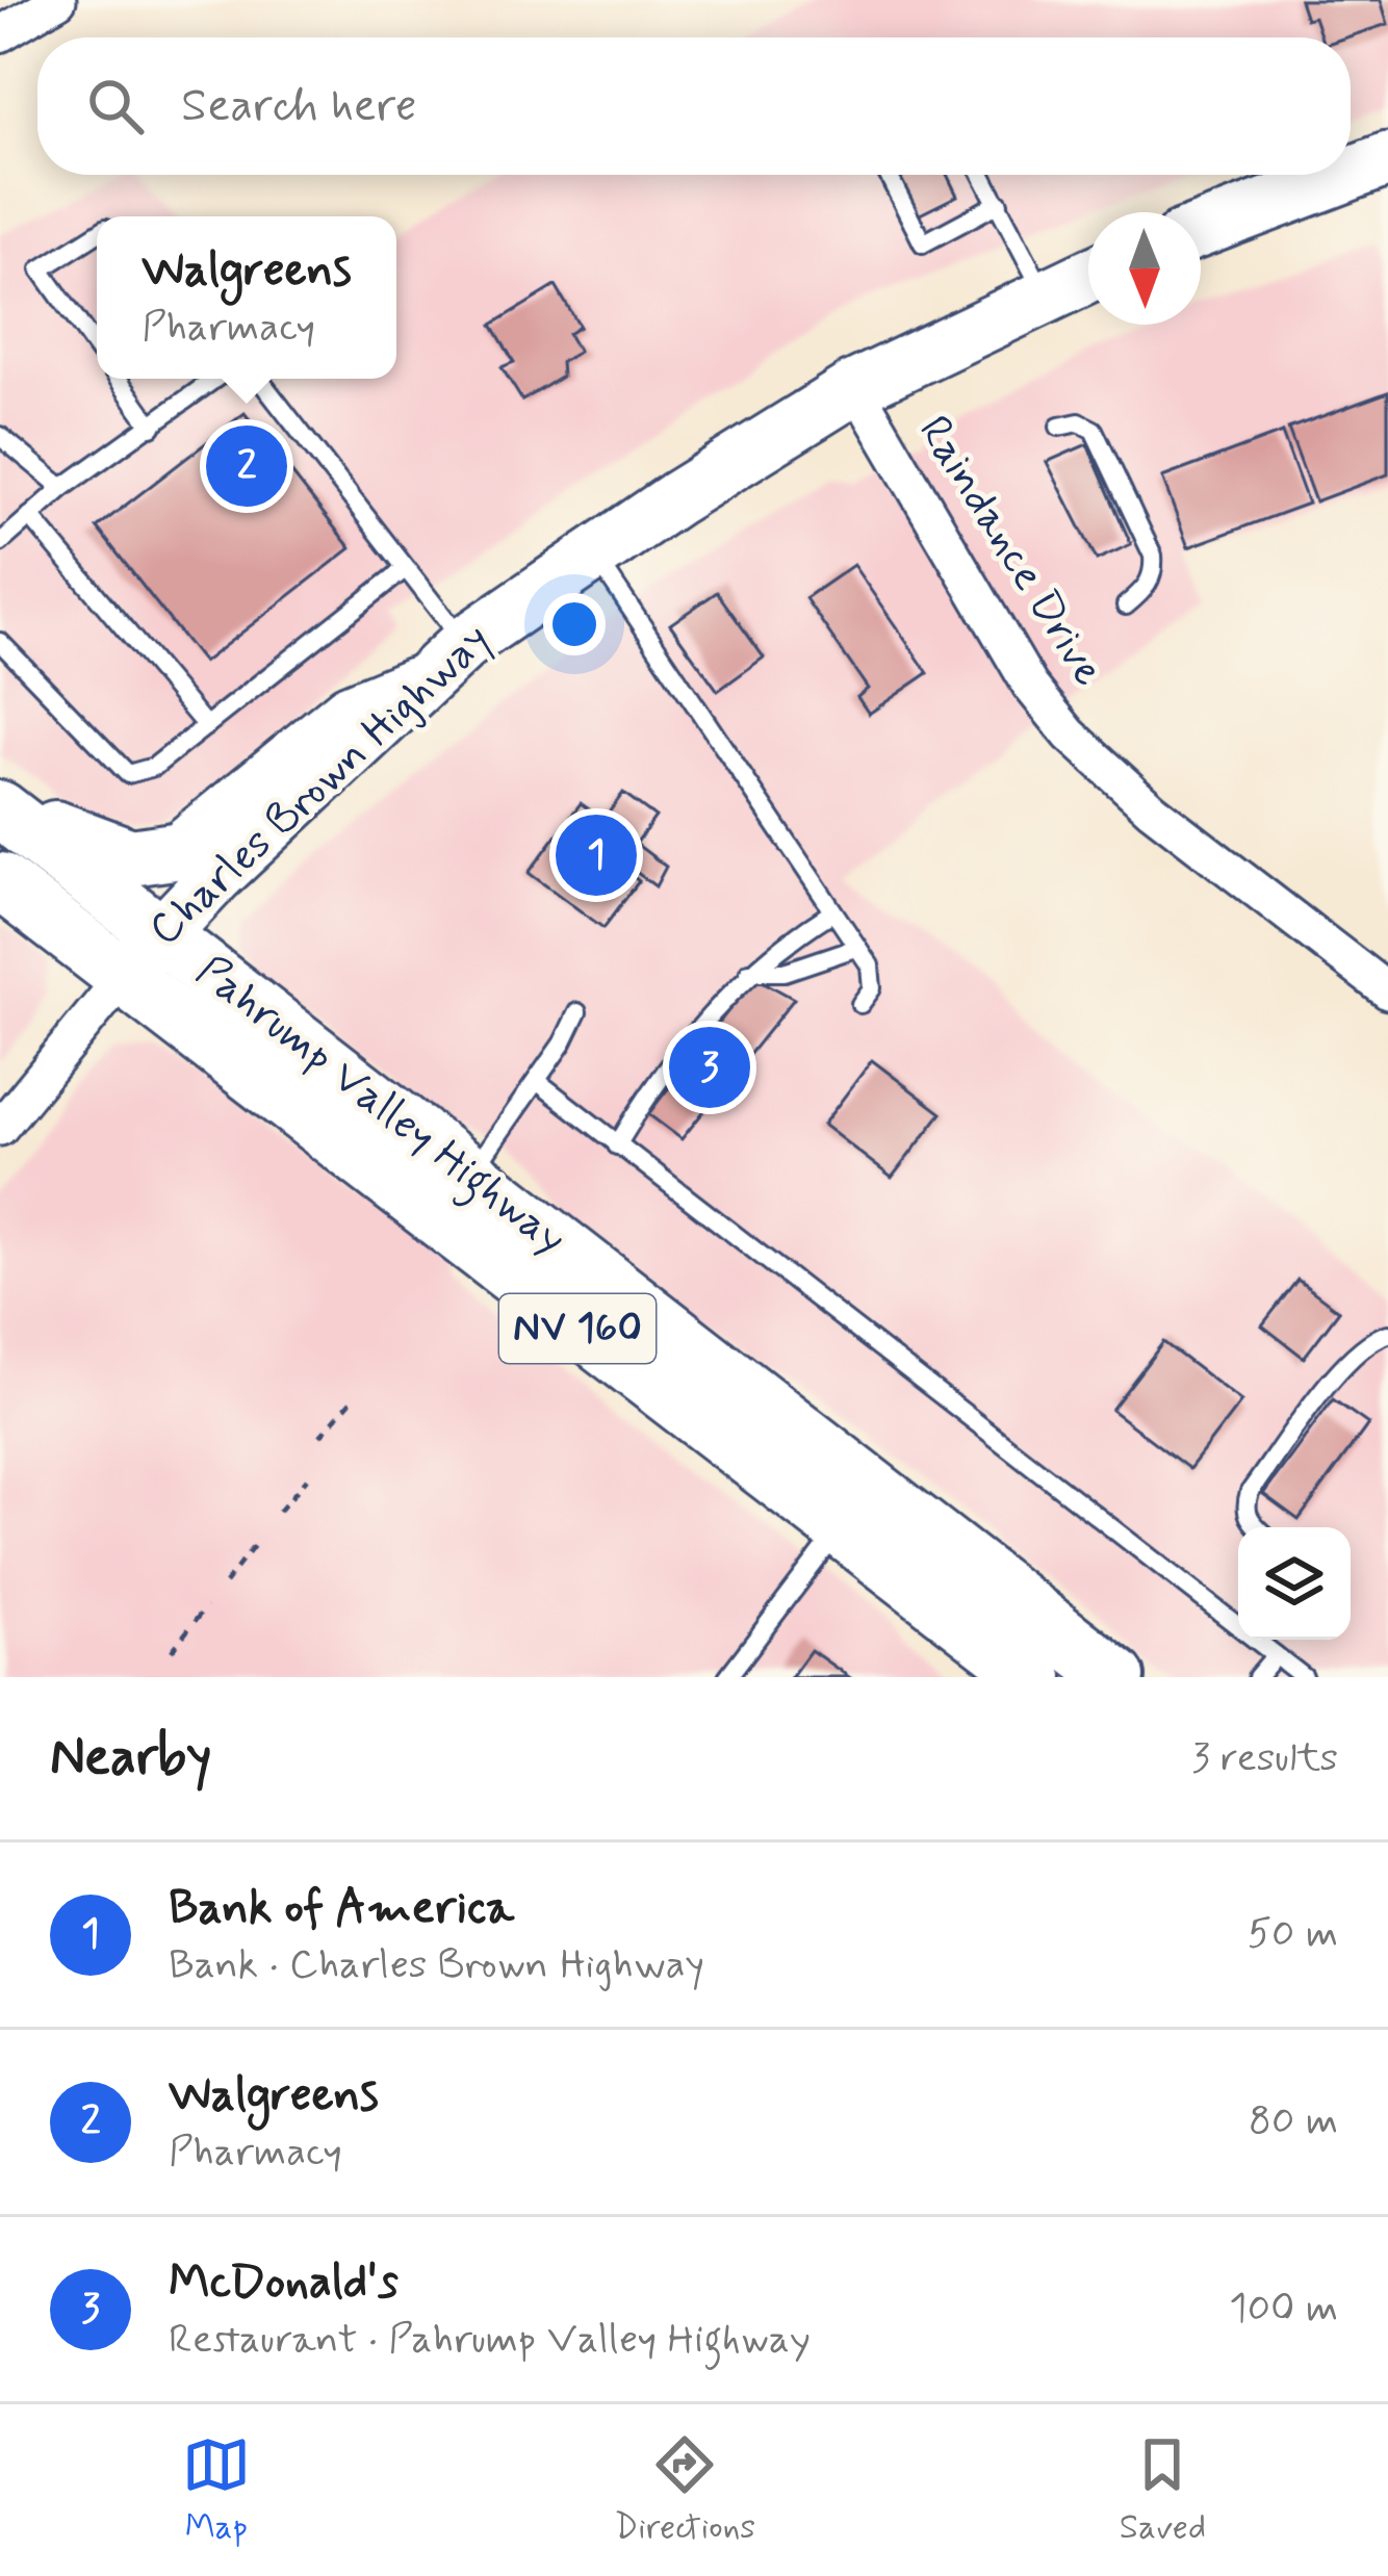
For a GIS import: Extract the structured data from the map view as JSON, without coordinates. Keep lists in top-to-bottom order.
{
  "streets": {
    "highway": ["Pahrump Valley Highway", "NV 160"],
    "main road": ["Charles Brown Highway"],
    "street": ["Raindance Drive"]
  },
  "crossings": [
    ["Raindance Drive", "Charles Brown Highway"],
    ["Charles Brown Highway", "Pahrump Valley Highway"]
  ],
  "north": "bottom",
  "page": {
    "search": "Search here",
    "popup": ["Walgreens", "Pharmacy"],
    "pins": ["2", "1", "3"],
    "heading": ["Nearby", "3 results"],
    "list": [
      {
        "mark": "1",
        "name": "Bank of America",
        "note": "Bank · Charles Brown Highway",
        "value": "50 m"
      },
      {
        "mark": "2",
        "name": "Walgreens",
        "note": "Pharmacy",
        "value": "80 m"
      },
      {
        "mark": "3",
        "name": "McDonald's",
        "note": "Restaurant · Pahrump Valley Highway",
        "value": "100 m"
      }
    ],
    "nav": ["Map", "Directions", "Saved"]
  }
}
